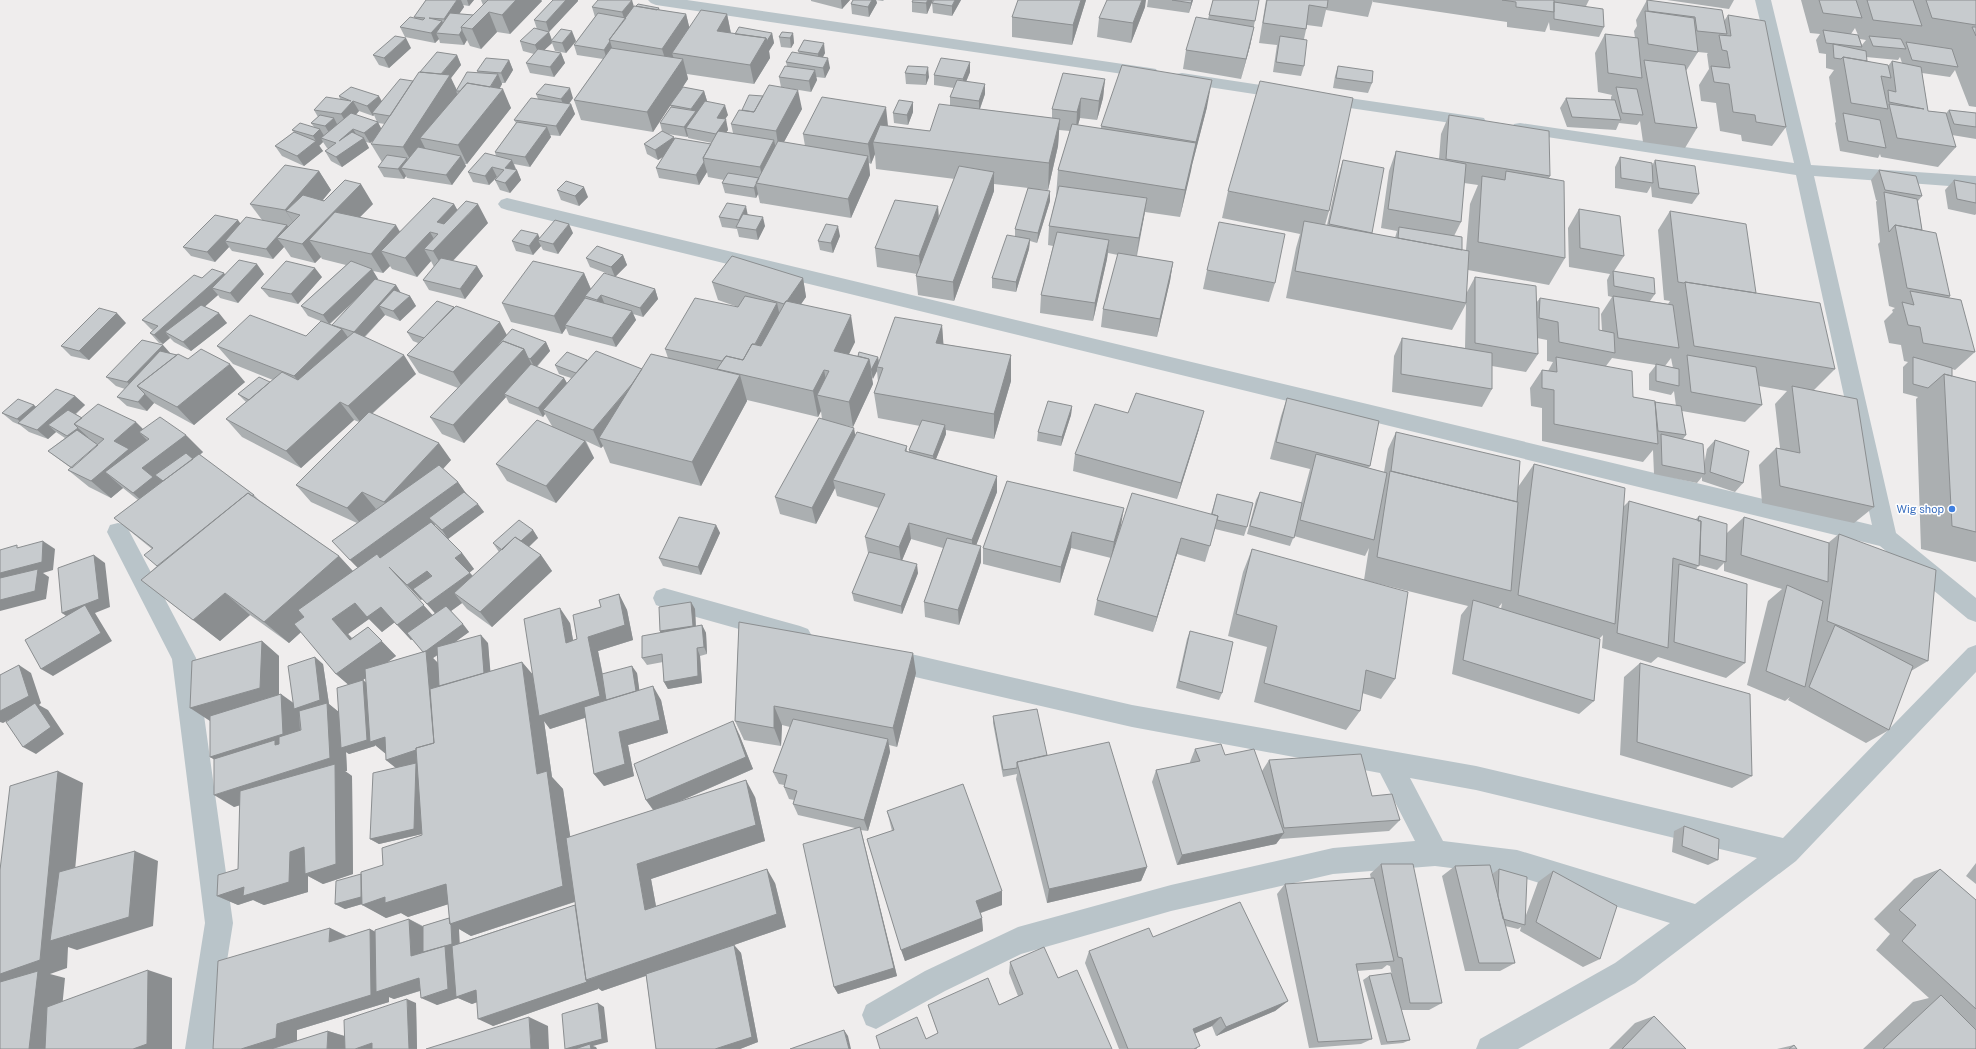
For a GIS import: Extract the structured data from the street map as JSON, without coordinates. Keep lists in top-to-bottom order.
{
  "places": ["Wig shop"]
}
